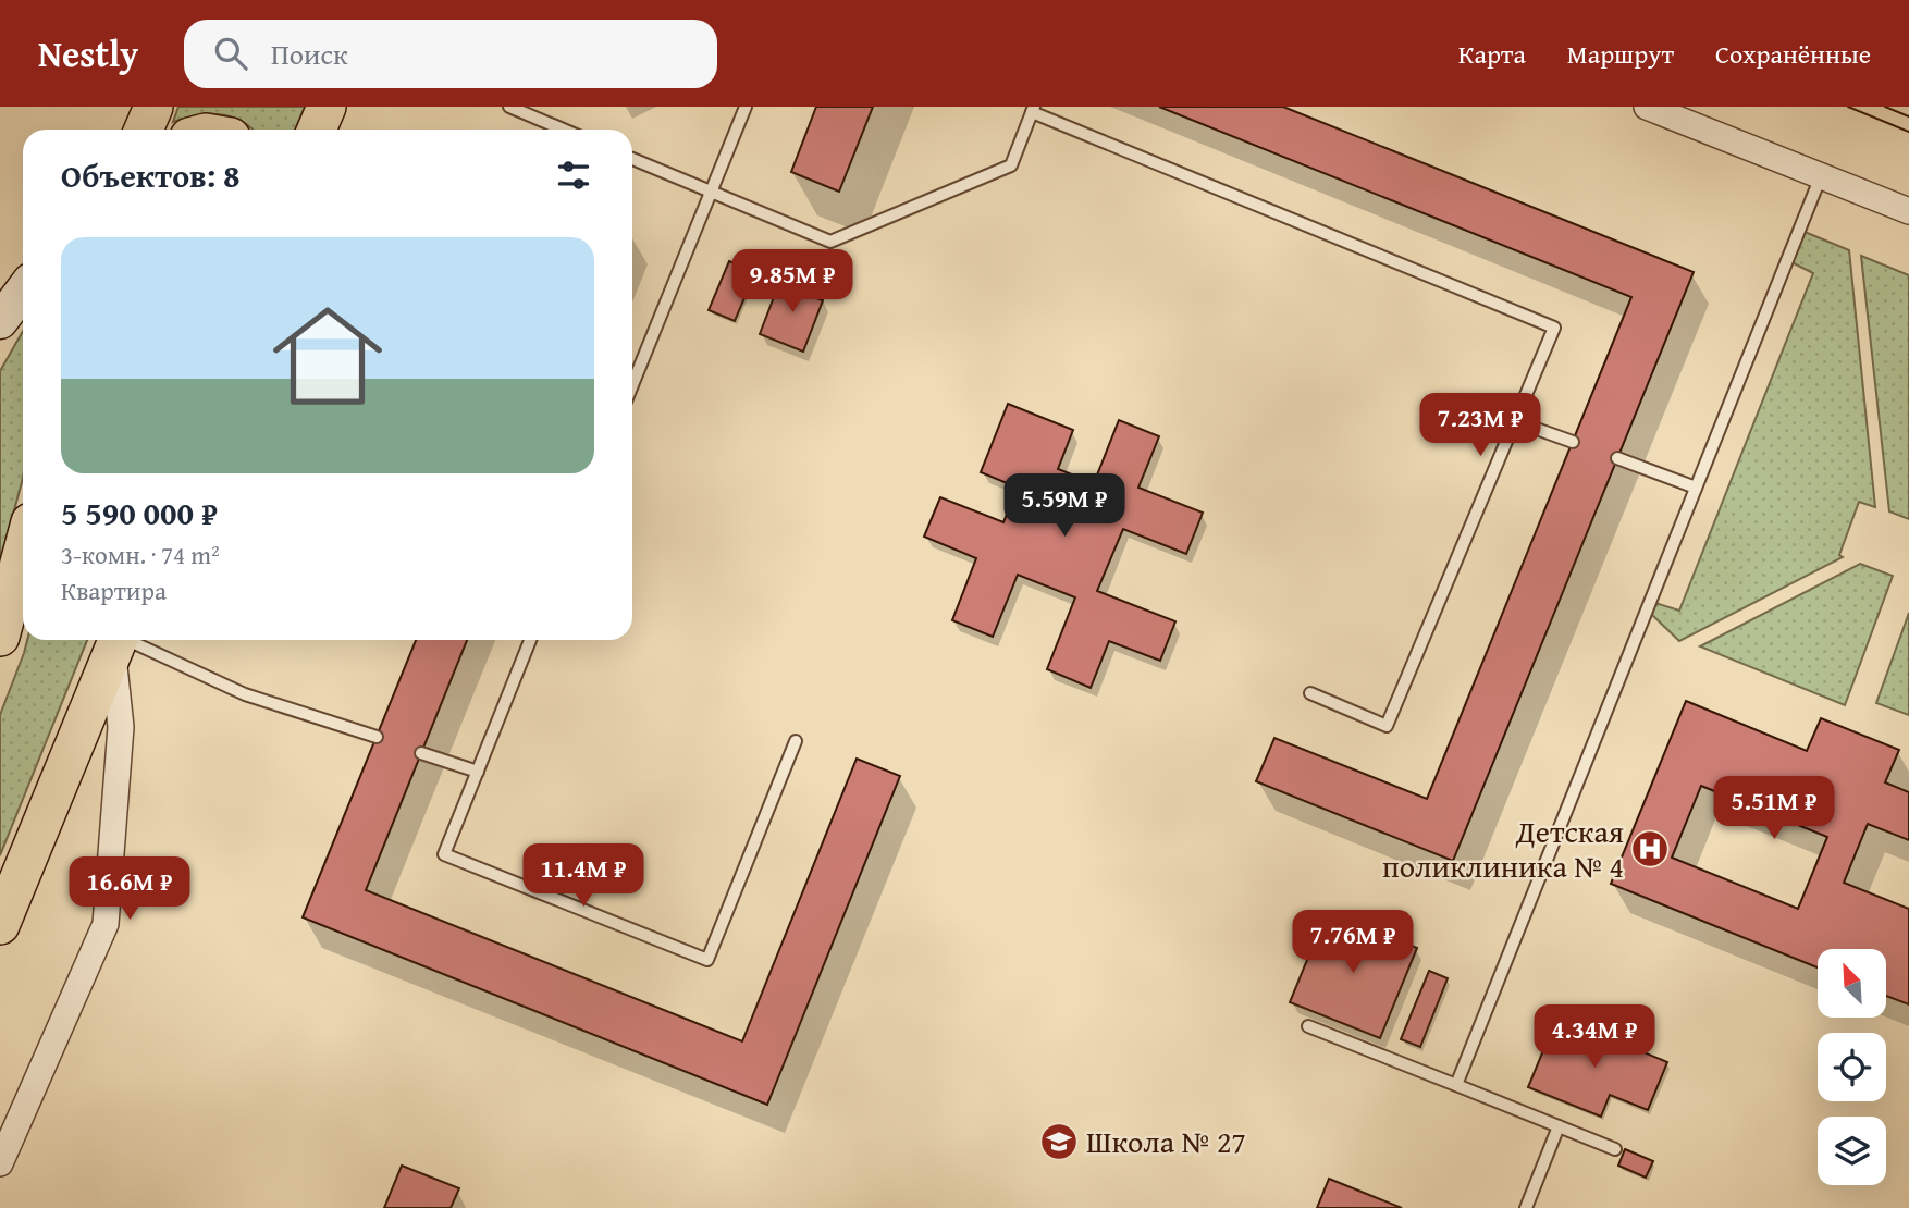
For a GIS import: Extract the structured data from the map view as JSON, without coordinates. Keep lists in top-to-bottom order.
{
  "places": {
    "hospital": ["Детская поликлиника № 4"],
    "school or university": ["Школа № 27"]
  },
  "north": "top left",
  "page": {
    "header": "Nestly",
    "search": "Поиск",
    "nav": ["Карта", "Маршрут", "Сохранённые"],
    "heading": "Объектов: 8",
    "list": [
      {
        "name": "5 590 000 ₽",
        "note": "3-комн. · 74 m² · Квартира"
      }
    ],
    "price": [
      "9.85M ₽",
      "7.23M ₽",
      "5.59M ₽",
      "5.51M ₽",
      "11.4M ₽",
      "16.6M ₽",
      "7.76M ₽",
      "4.34M ₽"
    ]
  }
}
